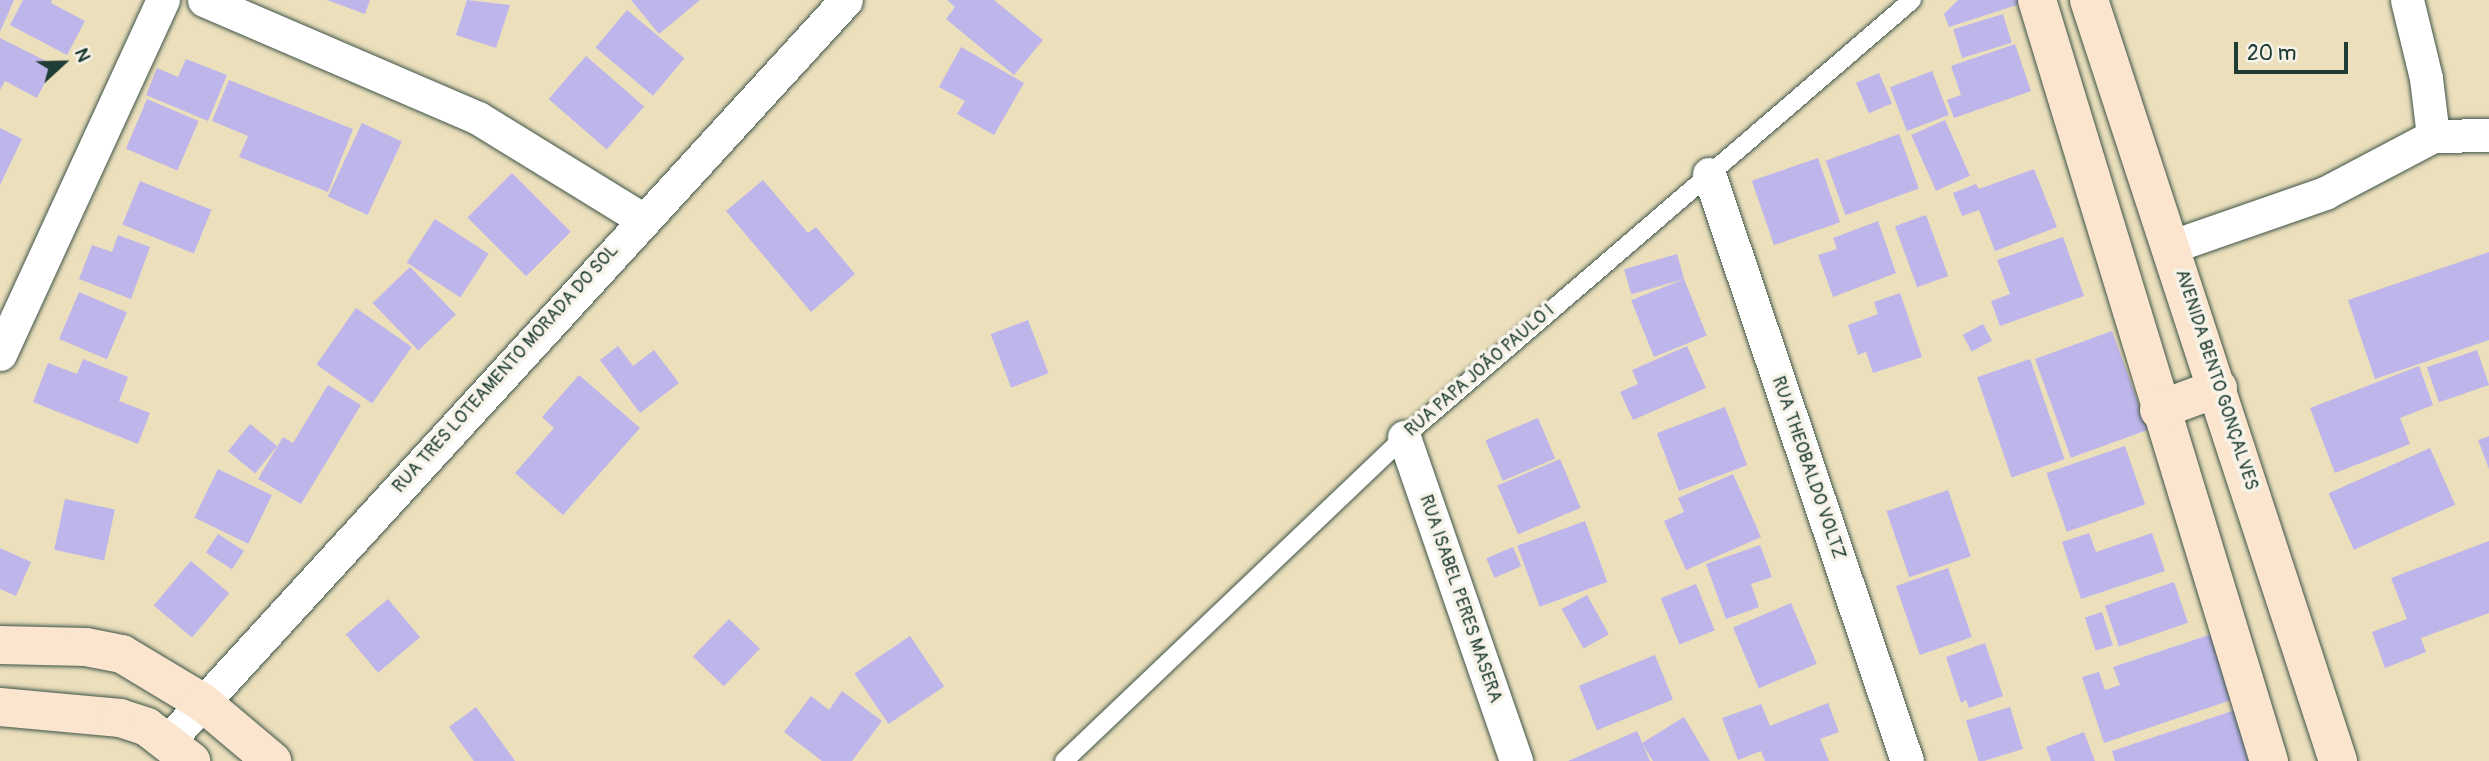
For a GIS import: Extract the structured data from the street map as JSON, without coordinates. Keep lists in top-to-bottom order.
{
  "streets": {
    "main road": ["AVENIDA BENTO GONÇALVES"],
    "street": ["RUA TRES LOTEAMENTO MORADA DO SOL", "RUA THEOBALDO VOLTZ", "RUA ISABEL PERES MASERA"],
    "lane": ["RUA PAPA JOÃO PAULO I"]
  },
  "crossings": [
    ["RUA PAPA JOÃO PAULO I", "RUA THEOBALDO VOLTZ"],
    ["RUA PAPA JOÃO PAULO I", "RUA ISABEL PERES MASERA"]
  ],
  "scale_bar": "20 m",
  "north": "right"
}
